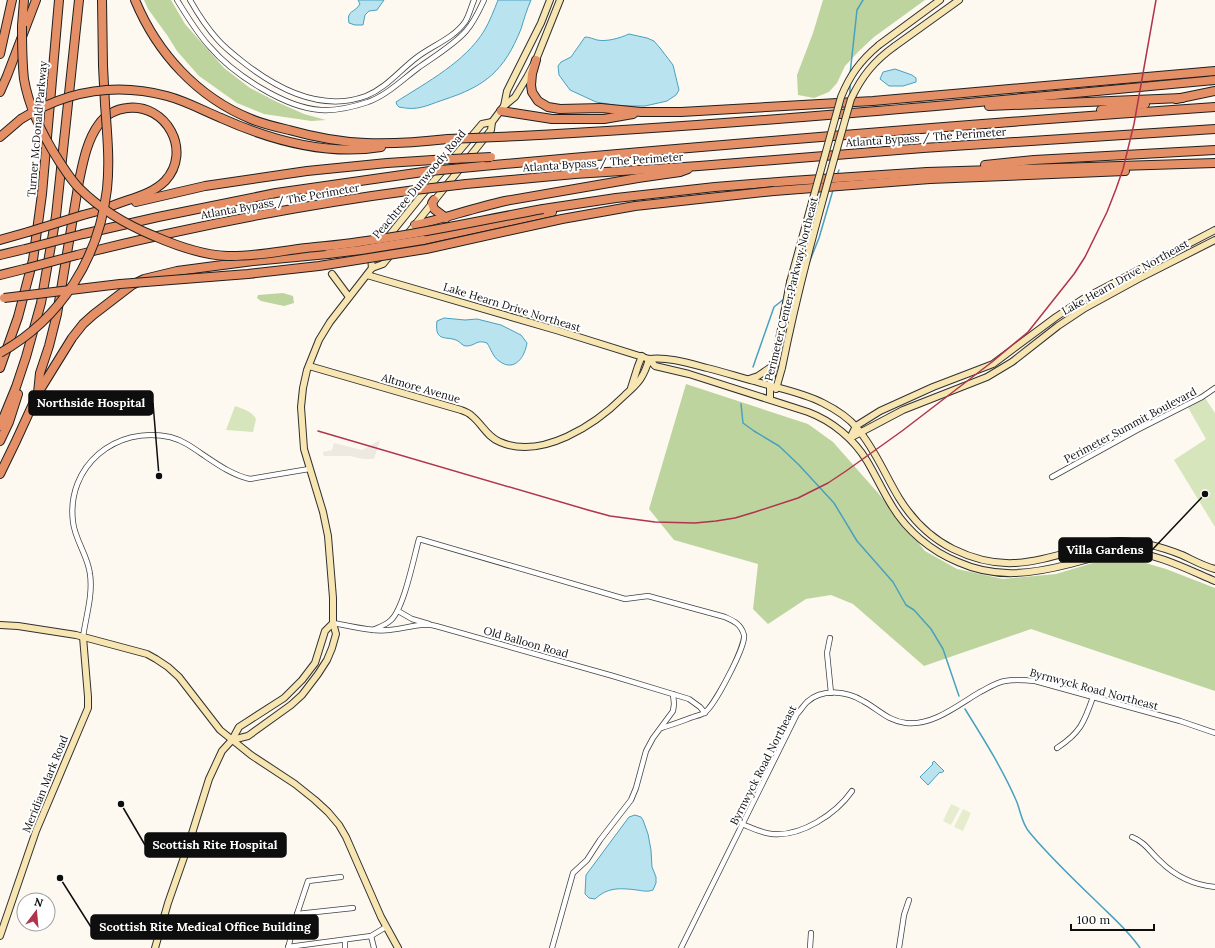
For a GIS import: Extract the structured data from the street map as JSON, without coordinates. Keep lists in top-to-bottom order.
{
  "streets": {
    "highway": ["Turner McDonald Parkway", "Atlanta Bypass / The Perimeter"],
    "main road": [
      "Peachtree Dunwoody Road",
      "Lake Hearn Drive Northeast",
      "Perimeter Center Parkway Northeast",
      "Altmore Avenue",
      "Meridian Mark Road"
    ],
    "street": ["Perimeter Summit Boulevard", "Old Balloon Road", "Byrnwyck Road Northeast"]
  },
  "crossings": [
    ["Peachtree Dunwoody Road", "Lake Hearn Drive Northeast"],
    ["Peachtree Dunwoody Road", "Altmore Avenue"],
    ["Peachtree Dunwoody Road", "Old Balloon Road"],
    ["Lake Hearn Drive Northeast", "Perimeter Center Parkway Northeast"],
    ["Lake Hearn Drive Northeast", "Altmore Avenue"]
  ],
  "places": [
    "Northside Hospital",
    "Villa Gardens",
    "Scottish Rite Hospital",
    "Scottish Rite Medical Office Building"
  ],
  "scale_bar": "100 m",
  "north": "top"
}
